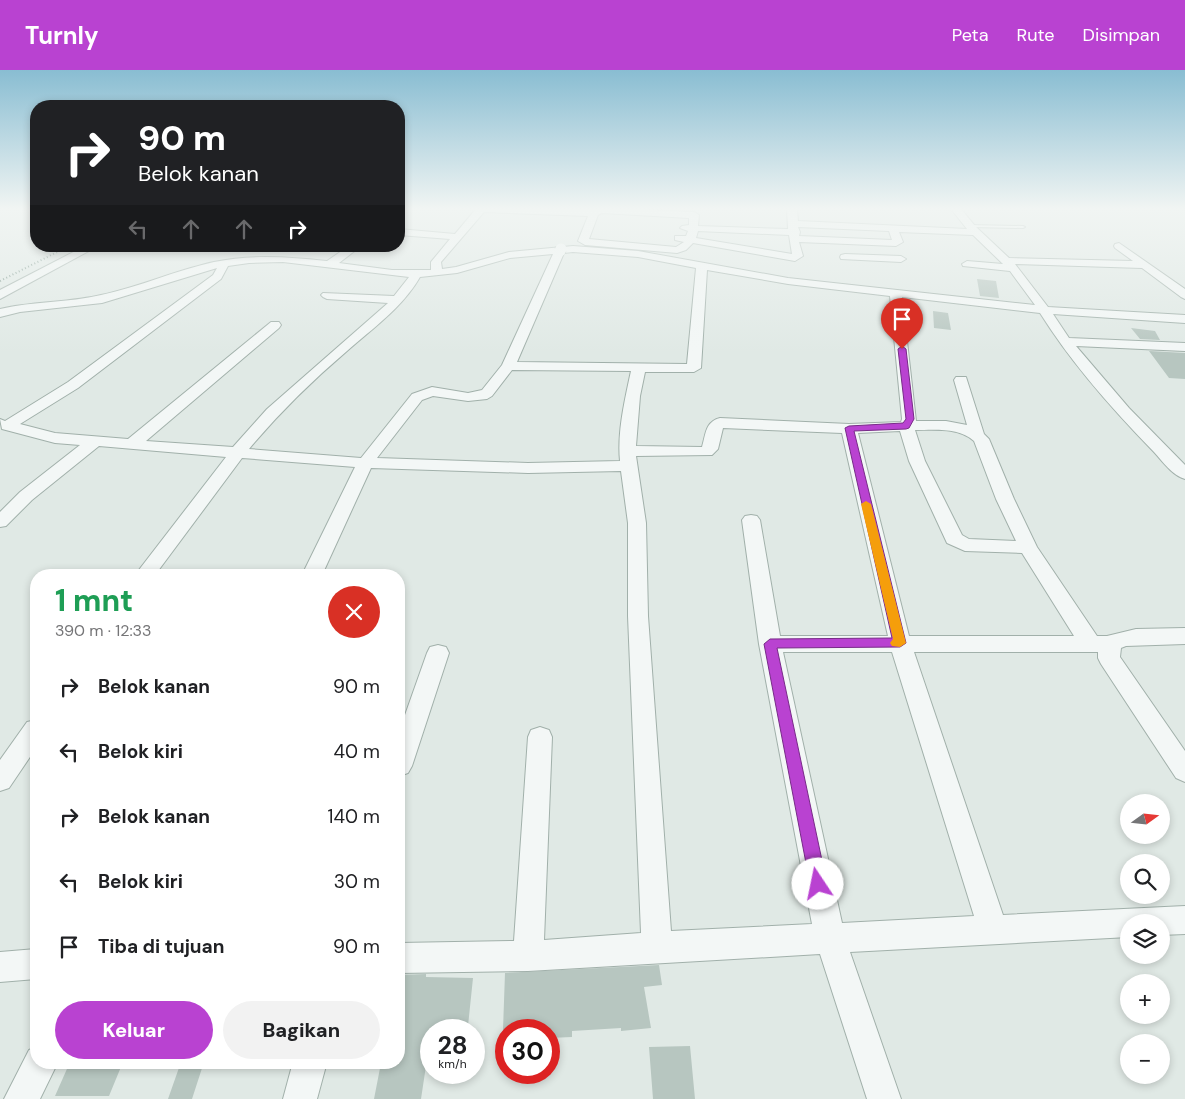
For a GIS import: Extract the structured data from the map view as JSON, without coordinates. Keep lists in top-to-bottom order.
{
  "north": "right",
  "page": {
    "header": "Turnly",
    "nav": ["Peta", "Rute", "Disimpan"],
    "turn": ["90 m", "Belok kanan"],
    "heading": ["1 mnt", "390 m · 12:33"],
    "list": [
      {
        "name": "Belok kanan",
        "value": "90 m"
      },
      {
        "name": "Belok kiri",
        "value": "40 m"
      },
      {
        "name": "Belok kanan",
        "value": "140 m"
      },
      {
        "name": "Belok kiri",
        "value": "30 m"
      },
      {
        "name": "Tiba di tujuan",
        "value": "90 m"
      }
    ],
    "map_buttons": ["+", "−"],
    "buttons": ["Keluar", "Bagikan"],
    "speed": "28 km/h",
    "limit": "30"
  }
}
